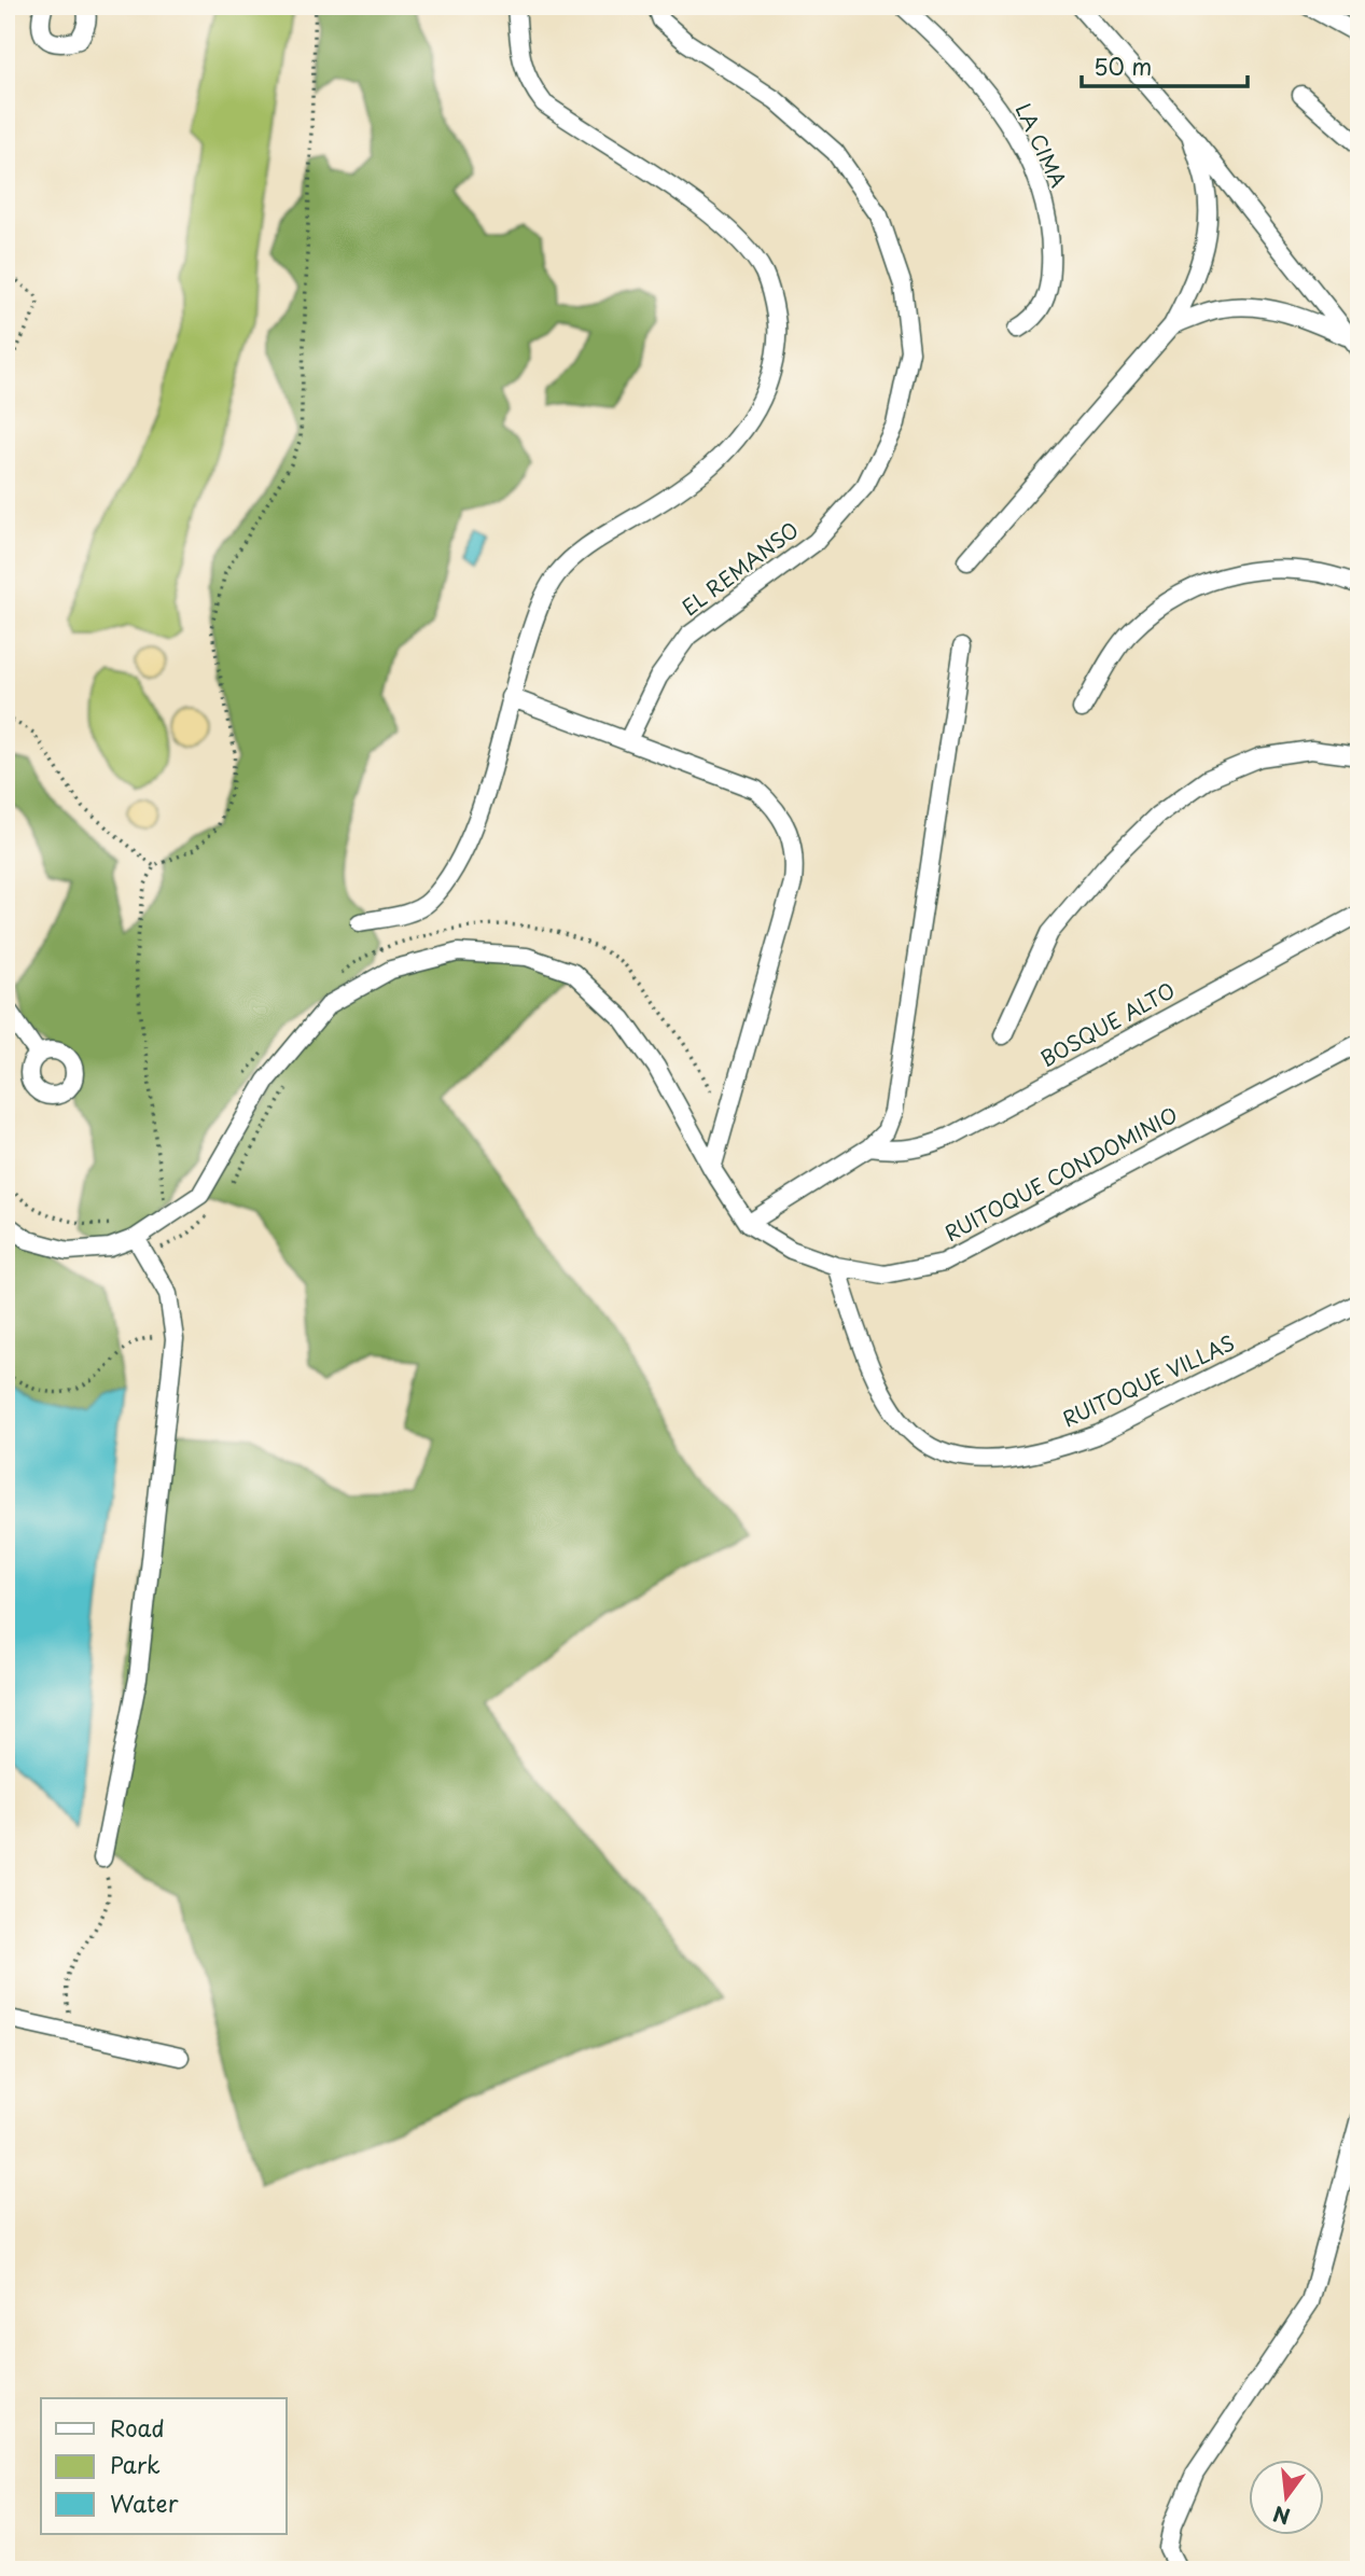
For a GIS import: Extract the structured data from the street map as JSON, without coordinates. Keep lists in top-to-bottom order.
{
  "streets": {
    "street": [
      "LA CIMA",
      "EL REMANSO",
      "BOSQUE ALTO",
      "RUITOQUE CONDOMINIO",
      "RUITOQUE VILLAS"
    ]
  },
  "crossings": [
    ["RUITOQUE CONDOMINIO", "RUITOQUE VILLAS"]
  ],
  "legend": ["Road", "Park", "Water"],
  "scale_bar": "50 m",
  "north": "bottom"
}
